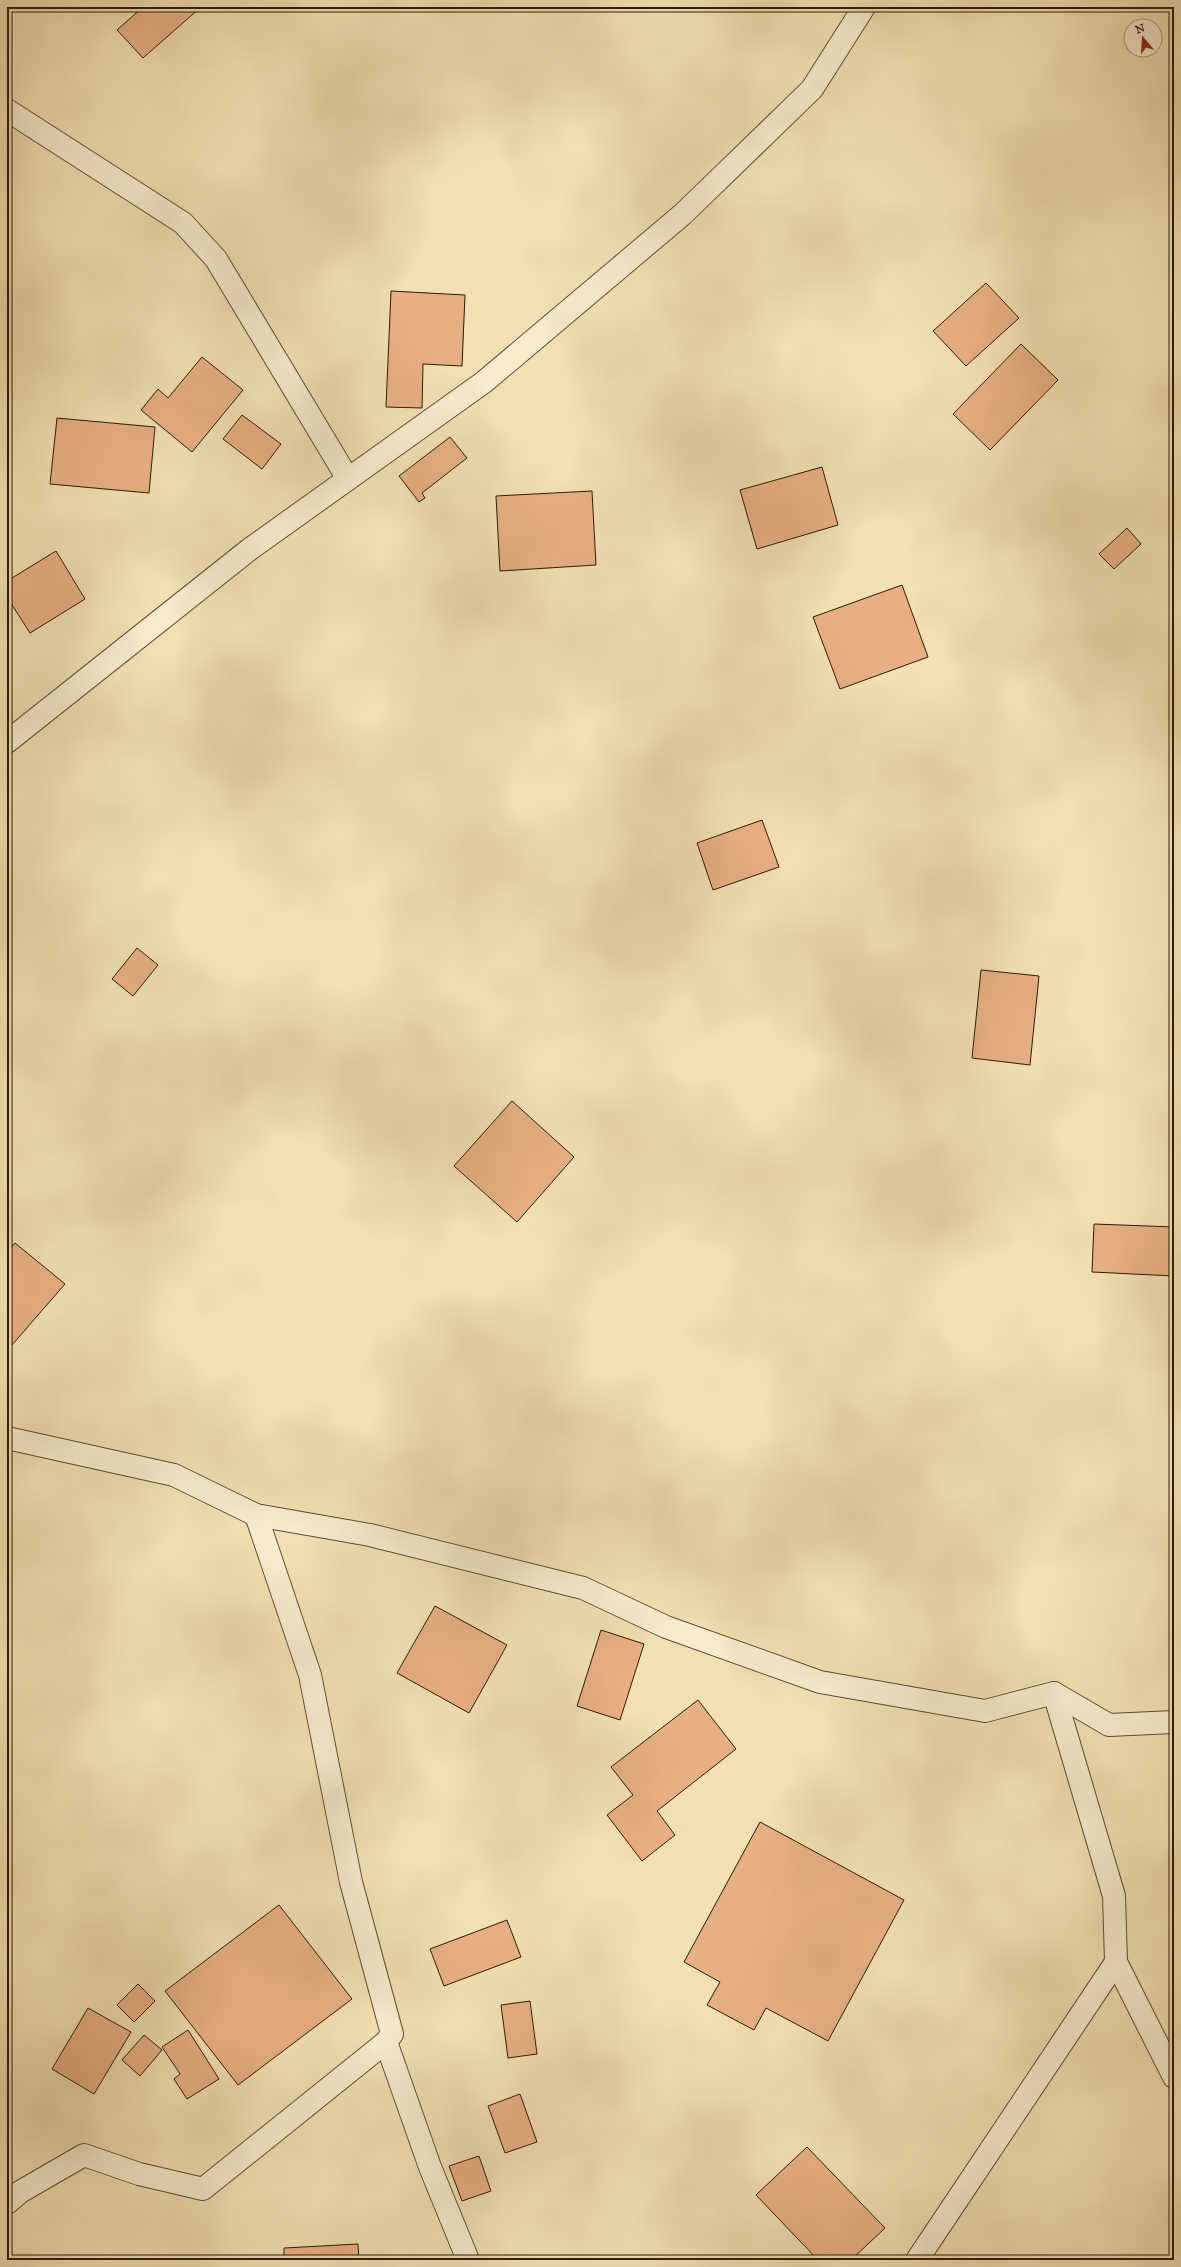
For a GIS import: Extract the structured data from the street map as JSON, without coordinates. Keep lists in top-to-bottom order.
{
  "north": "top"
}
